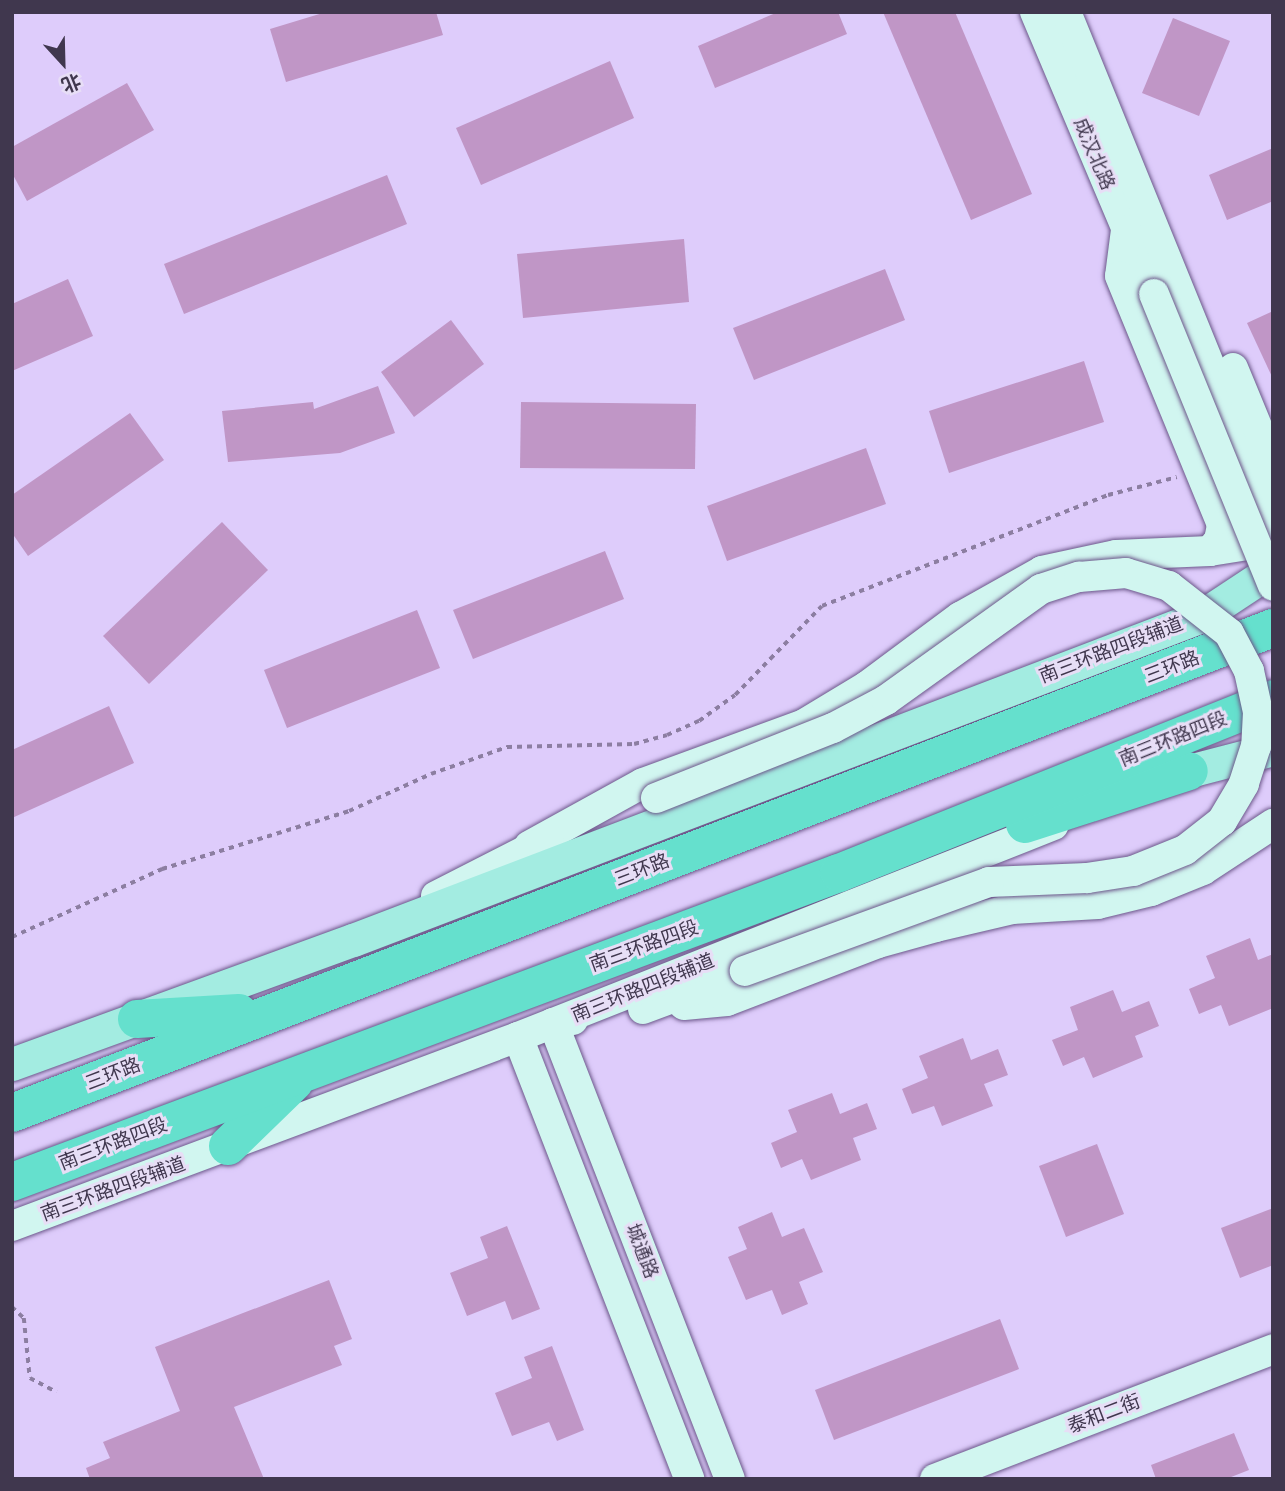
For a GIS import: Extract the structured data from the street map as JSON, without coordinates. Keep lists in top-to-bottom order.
{
  "streets": {
    "highway": ["三环路", "南三环路四段"],
    "main road": [
      "成汉北路",
      "南三环路四段辅道",
      "城通路",
      "泰和二街"
    ]
  },
  "crossings": [
    ["南三环路四段辅道", "城通路"]
  ],
  "north": "bottom"
}
